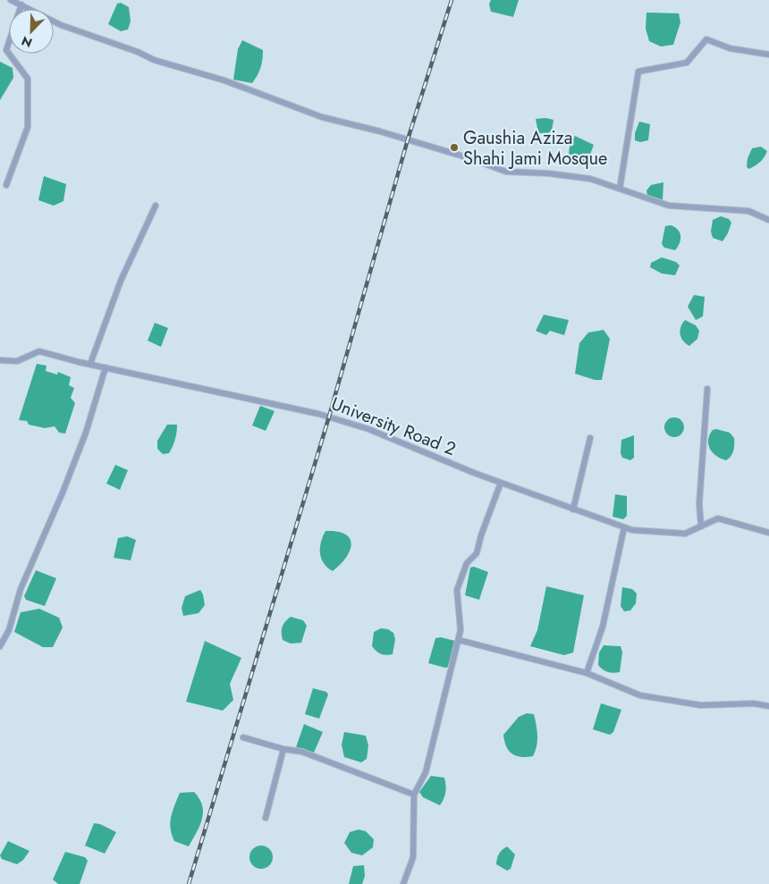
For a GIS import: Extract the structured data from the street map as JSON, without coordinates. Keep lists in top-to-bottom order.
{
  "streets": {
    "street": ["University Road 2"]
  },
  "places": ["Gaushia Aziza Shahi Jami Mosque"],
  "north": "bottom left"
}
